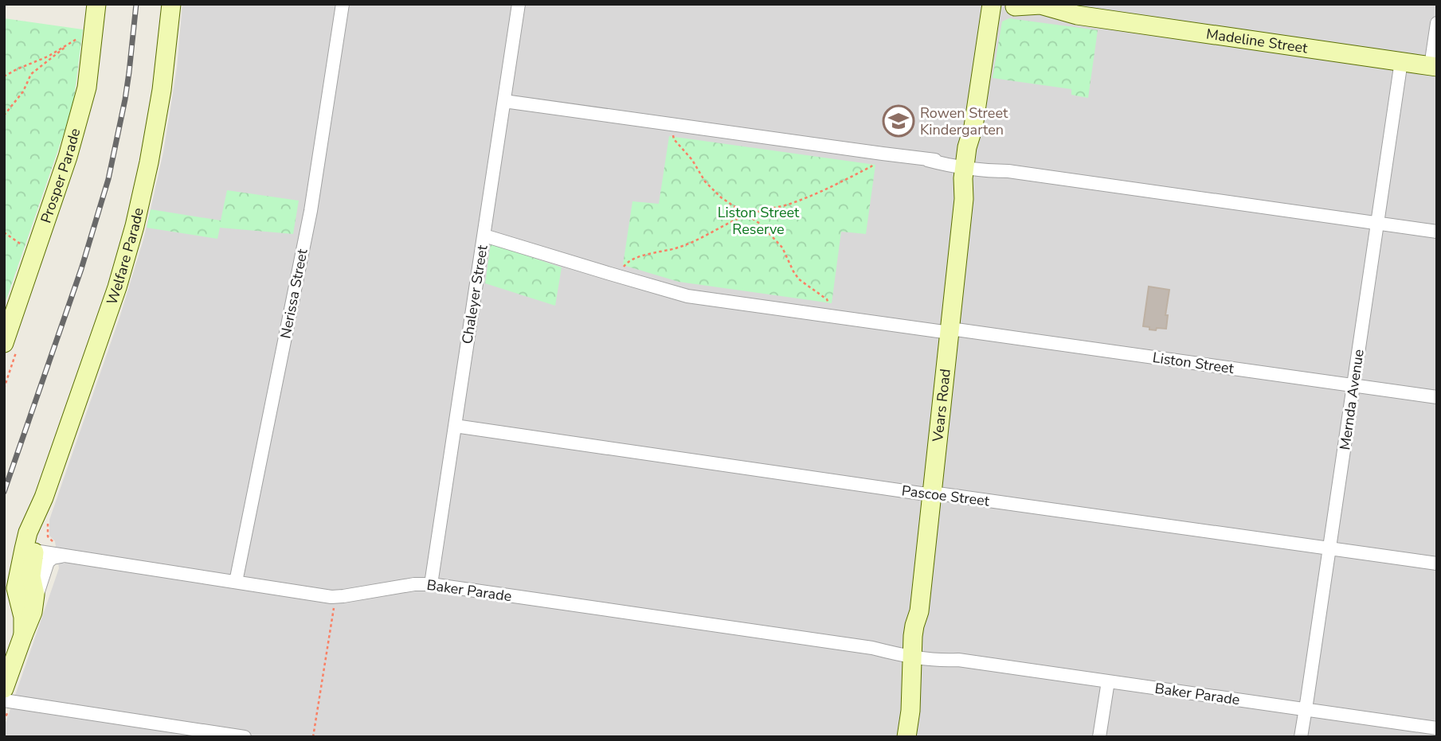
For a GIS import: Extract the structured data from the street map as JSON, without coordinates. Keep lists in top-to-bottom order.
{
  "streets": {
    "street": [
      "Madeline Street",
      "Prosper Parade",
      "Welfare Parade",
      "Nerissa Street",
      "Chaleyer Street",
      "Liston Street",
      "Mernda Avenue",
      "Vears Road",
      "Pascoe Street",
      "Baker Parade"
    ]
  },
  "crossings": [
    ["Madeline Street", "Mernda Avenue"],
    ["Welfare Parade", "Baker Parade"],
    ["Nerissa Street", "Baker Parade"],
    ["Chaleyer Street", "Liston Street"],
    ["Chaleyer Street", "Pascoe Street"],
    ["Chaleyer Street", "Baker Parade"],
    ["Liston Street", "Mernda Avenue"],
    ["Liston Street", "Vears Road"],
    ["Mernda Avenue", "Pascoe Street"],
    ["Mernda Avenue", "Baker Parade"],
    ["Vears Road", "Pascoe Street"],
    ["Vears Road", "Baker Parade"]
  ],
  "parks": ["Liston Street Reserve"],
  "places": {
    "school or university": ["Rowen Street Kindergarten"]
  }
}
